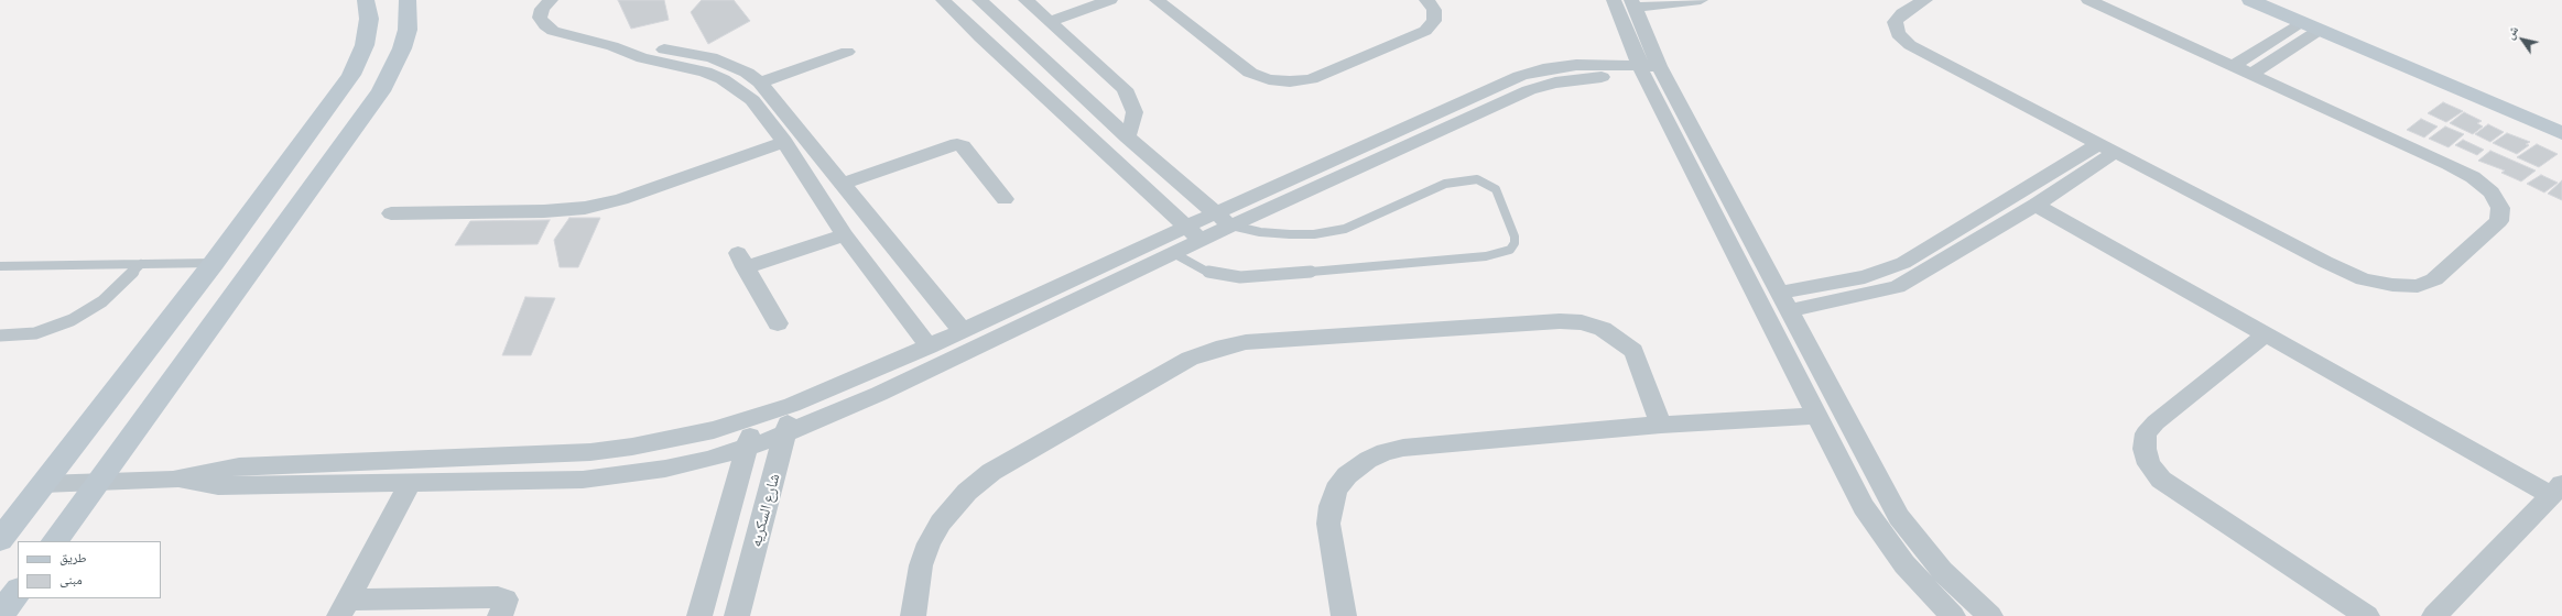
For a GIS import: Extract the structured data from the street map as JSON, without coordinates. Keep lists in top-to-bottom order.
{
  "streets": {
    "street": ["شارع السكريه"]
  },
  "legend": ["طريق", "مبنى"],
  "north": "top left"
}
